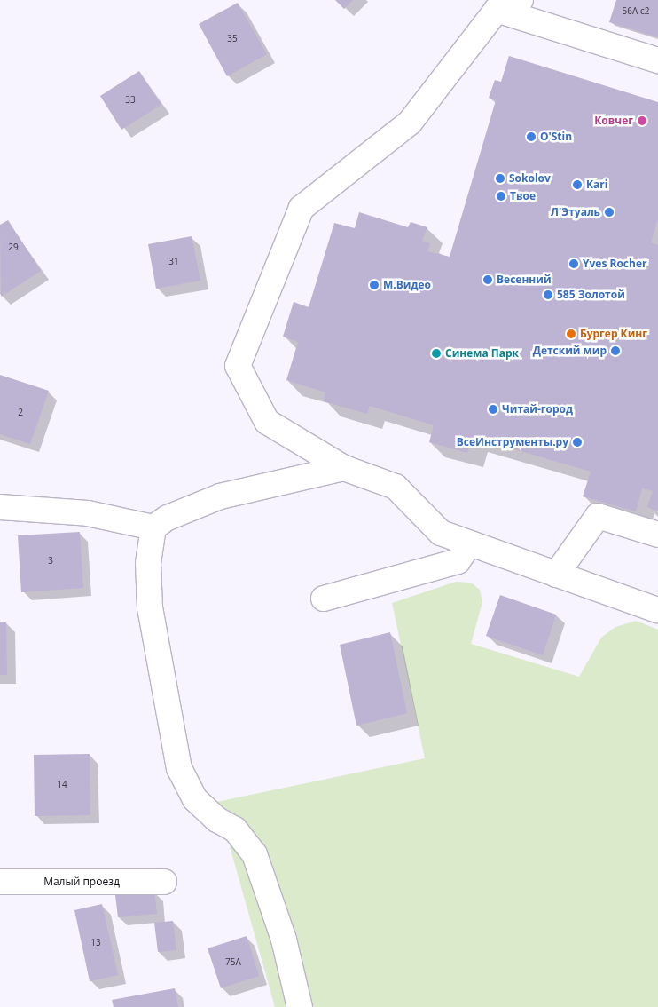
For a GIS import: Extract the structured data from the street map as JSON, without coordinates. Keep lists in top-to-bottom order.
{
  "streets": {
    "street": ["Малый проезд"]
  },
  "places": [
    "Ковчег",
    "O'Stin",
    "Sokolov",
    "Kari",
    "Твое",
    "Л'Этуаль",
    "Yves Rocher",
    "Весенний",
    "М.Видео",
    "585 Золотой",
    "Бургер Кинг",
    "Детский мир",
    "Синема Парк",
    "Читай-город",
    "ВсеИнструменты.ру"
  ],
  "house_numbers": [
    "56А с2",
    "35",
    "33",
    "29",
    "31",
    "2",
    "3",
    "14",
    "13",
    "75А"
  ]
}
